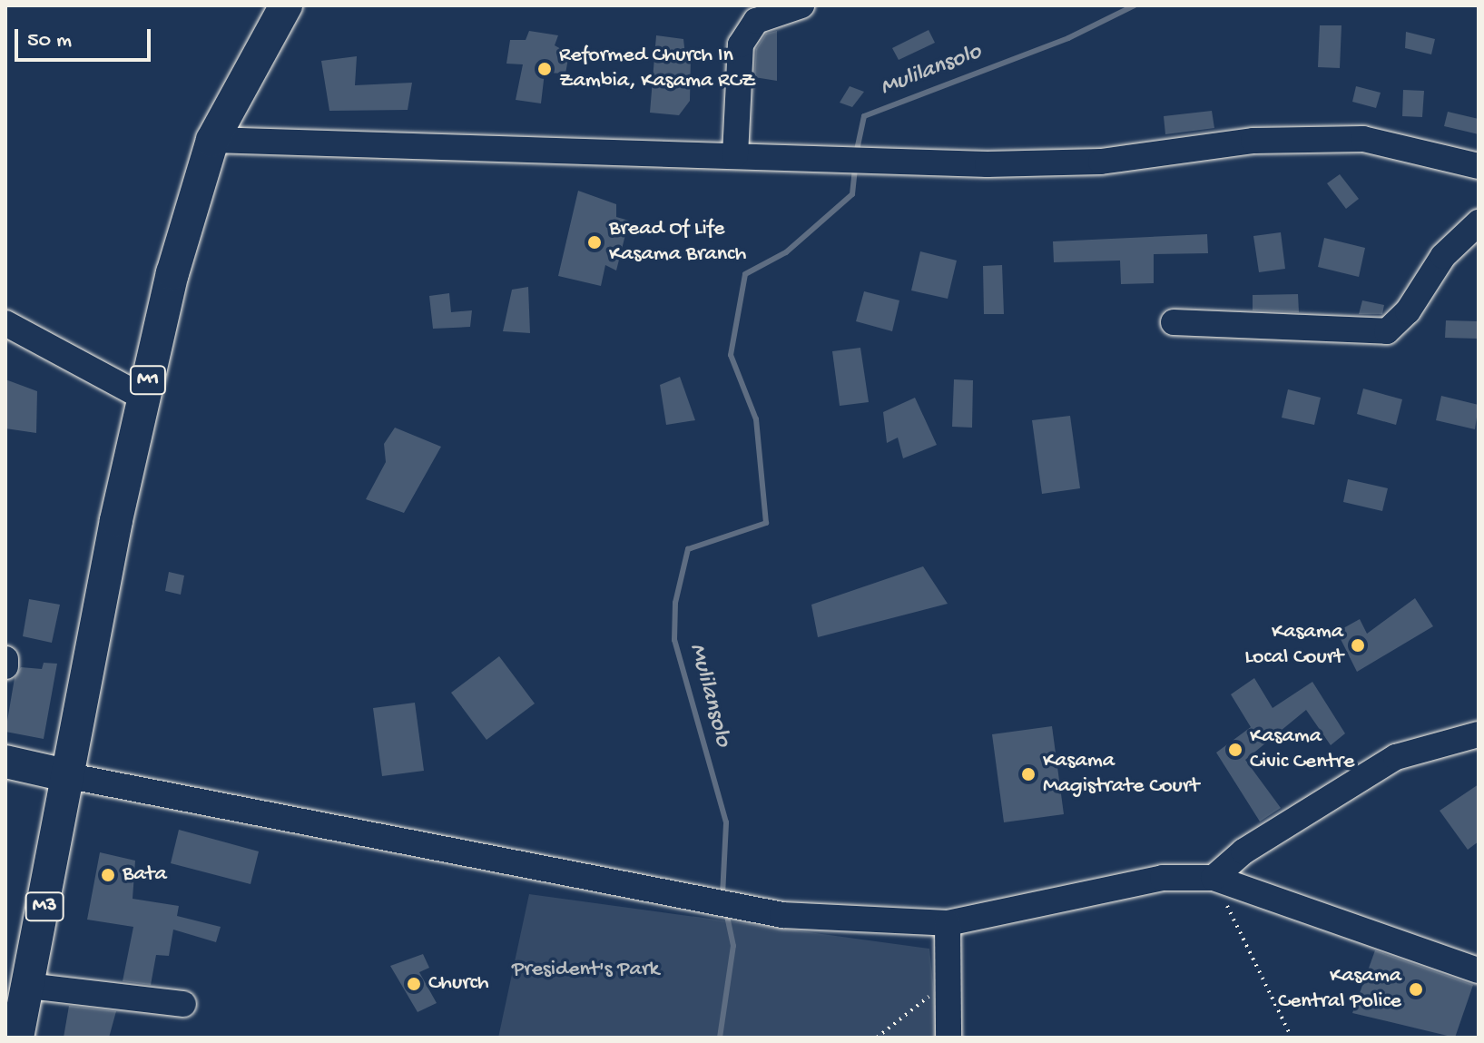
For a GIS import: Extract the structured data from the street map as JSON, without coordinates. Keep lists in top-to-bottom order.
{
  "streets": {
    "main road": ["M1", "M3"]
  },
  "crossings": [
    ["M1", "M3"]
  ],
  "water": ["Mulilansolo"],
  "parks": ["President's Park"],
  "places": [
    "Reformed Church In Zambia, Kasama RCZ",
    "Bread Of Life Kasama Branch",
    "Kasama Local Court",
    "Kasama Civic Centre",
    "Kasama Magistrate Court",
    "Bata",
    "Church",
    "Kasama Central Police"
  ],
  "scale_bar": "50 m"
}
